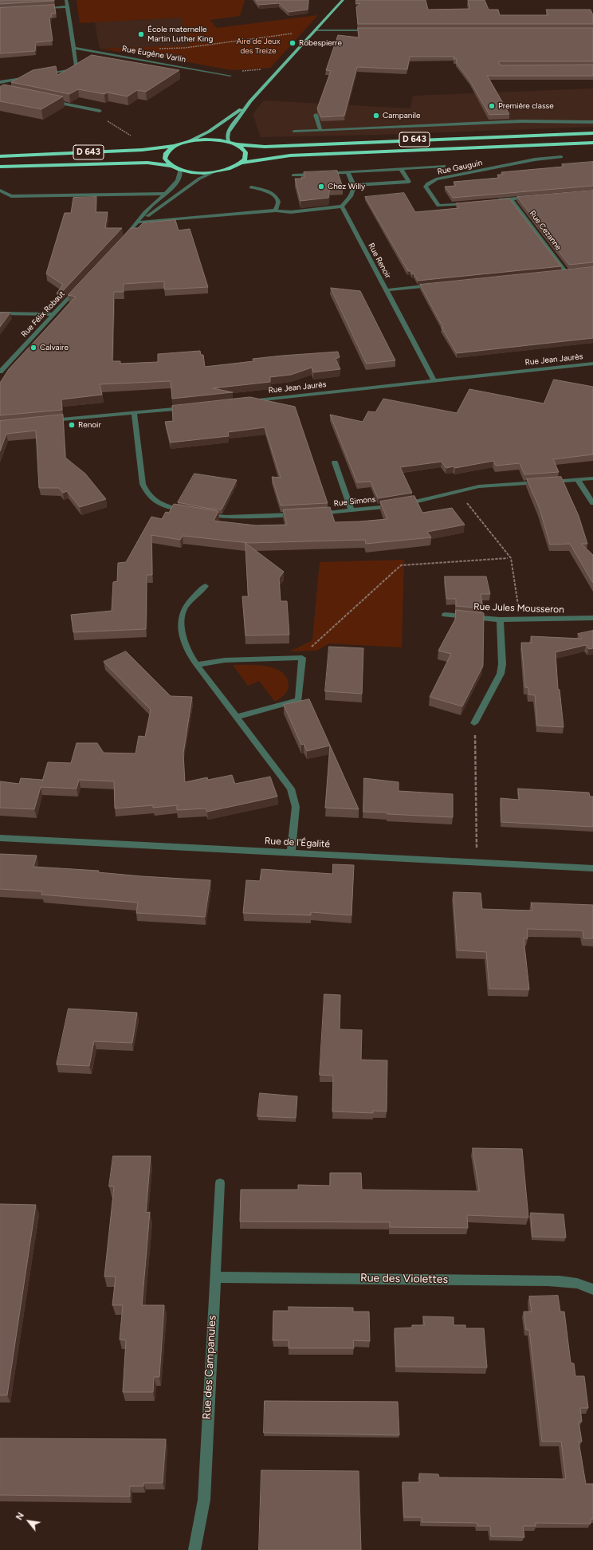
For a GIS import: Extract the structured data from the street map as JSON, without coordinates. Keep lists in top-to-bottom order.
{
  "streets": {
    "highway": ["D 643"],
    "street": [
      "Rue Eugène Varlin",
      "Rue Gauguin",
      "Rue Cezanne",
      "Rue Renoir",
      "Rue Félix Robaut",
      "Rue Jean Jaurès",
      "Rue Simons",
      "Rue Jules Mousseron",
      "Rue de l'Égalité",
      "Rue des Violettes",
      "Rue des Campanules"
    ]
  },
  "crossings": [
    ["Rue Renoir", "Rue Jean Jaurès"],
    ["Rue des Violettes", "Rue des Campanules"]
  ],
  "parks": ["Aire de Jeux des Treize"],
  "places": [
    "École maternelle Martin Luther King",
    "Robespierre",
    "Première classe",
    "Campanile",
    "Chez Willy",
    "Calvaire",
    "Renoir"
  ],
  "north": "top left"
}
